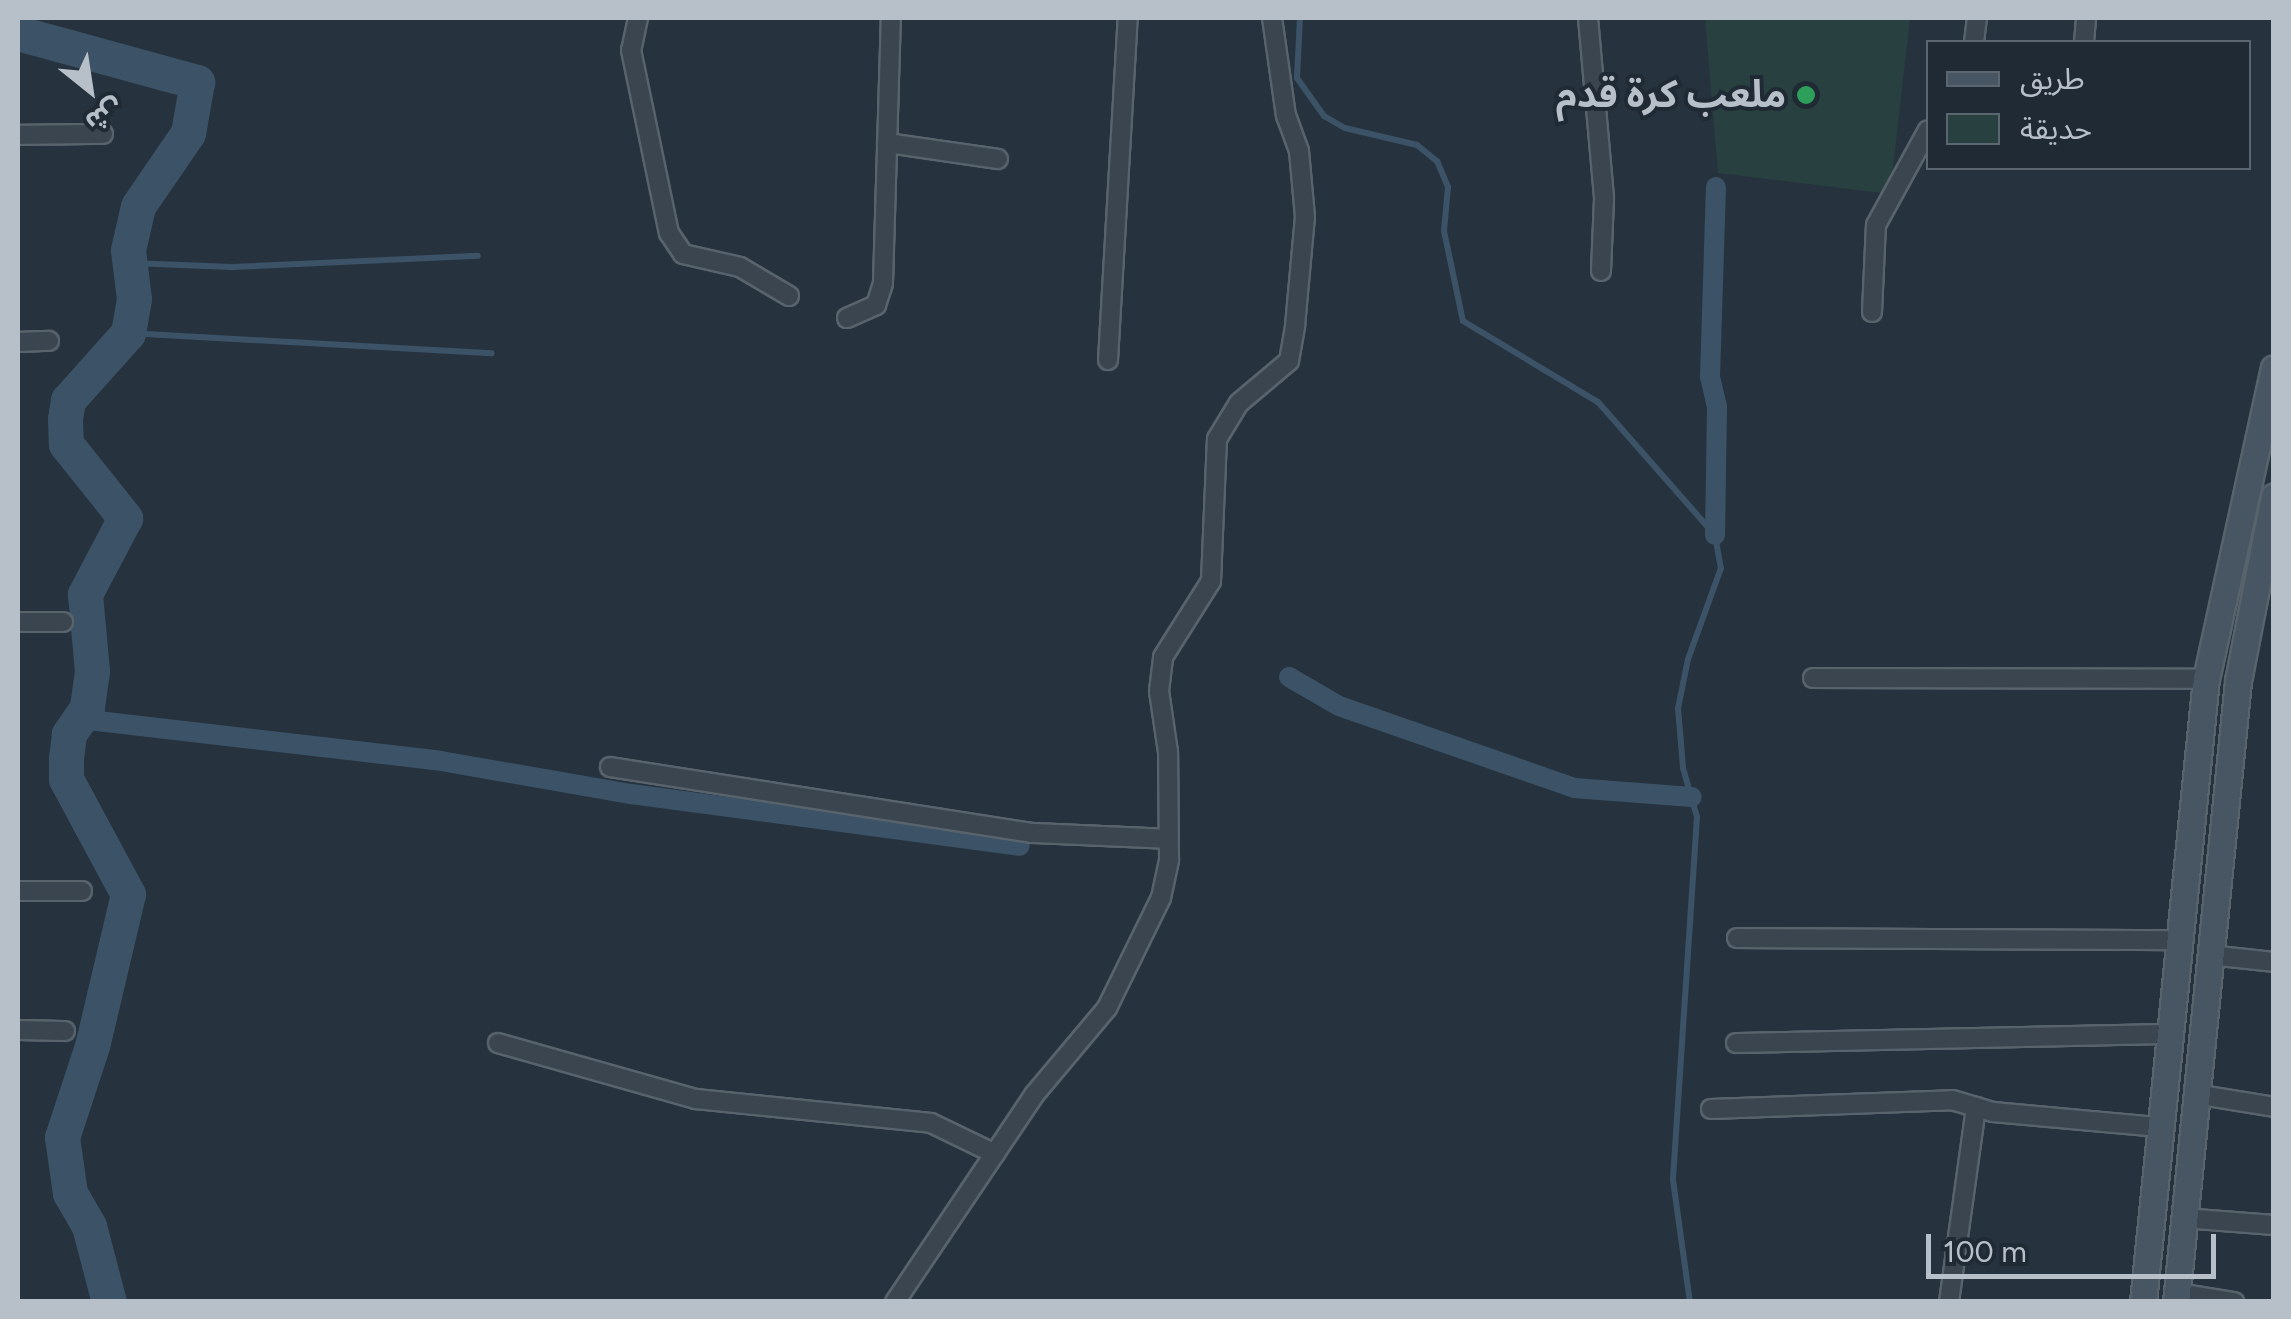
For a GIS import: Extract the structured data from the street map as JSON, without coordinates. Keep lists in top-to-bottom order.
{
  "places": ["ملعب كرة قدم"],
  "legend": ["طريق", "حديقة"],
  "scale_bar": "100 m",
  "north": "bottom right"
}
